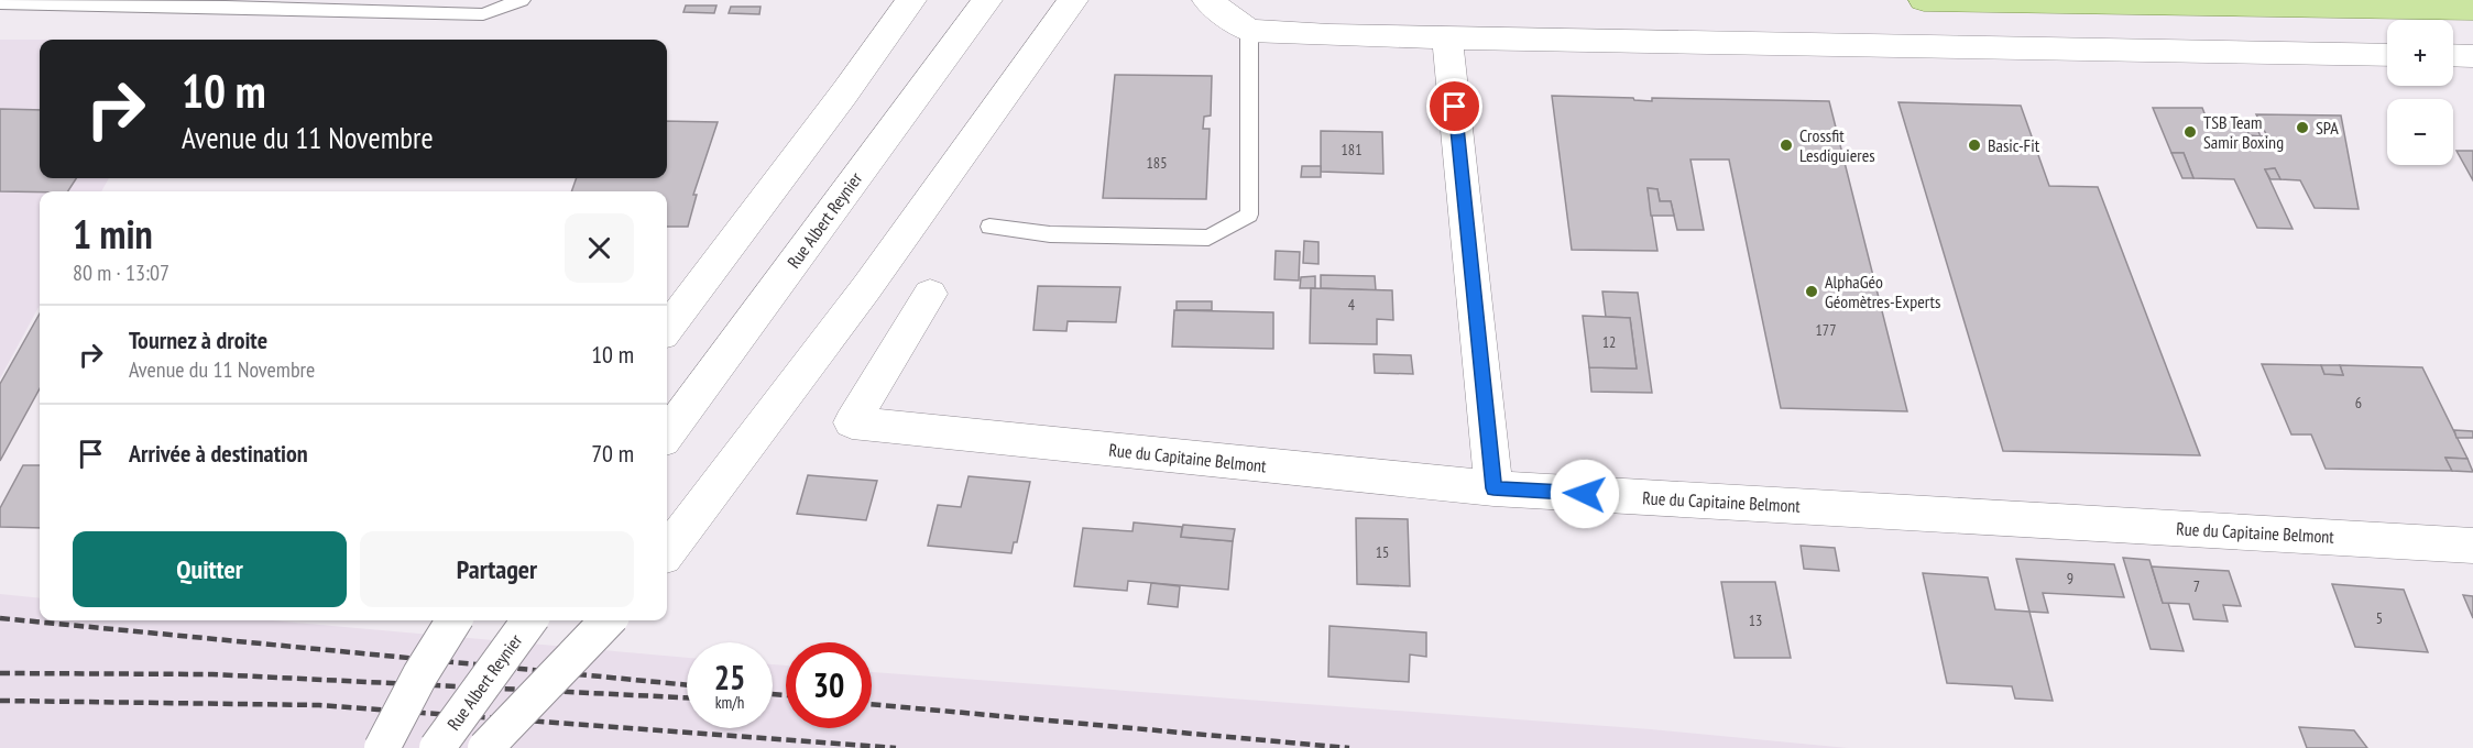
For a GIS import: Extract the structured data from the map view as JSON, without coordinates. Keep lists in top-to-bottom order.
{
  "streets": {
    "street": ["Rue Albert Reynier", "Rue du Capitaine Belmont"]
  },
  "places": [
    "SPA",
    "TSB Team Samir Boxing",
    "Crossfit Lesdiguieres",
    "Basic-Fit",
    "AlphaGéo Géomètres-Experts"
  ],
  "house_numbers": [
    "181",
    "185",
    "4",
    "177",
    "12",
    "6",
    "15",
    "9",
    "7",
    "5",
    "13"
  ],
  "page": {
    "map_buttons": ["+", "−"],
    "turn": ["10 m", "Avenue du 11 Novembre"],
    "heading": ["1 min", "80 m · 13:07"],
    "list": [
      {
        "name": "Tournez à droite",
        "note": "Avenue du 11 Novembre",
        "value": "10 m"
      },
      {
        "name": "Arrivée à destination",
        "value": "70 m"
      }
    ],
    "buttons": ["Quitter", "Partager"],
    "speed": "25 km/h",
    "limit": "30"
  }
}
